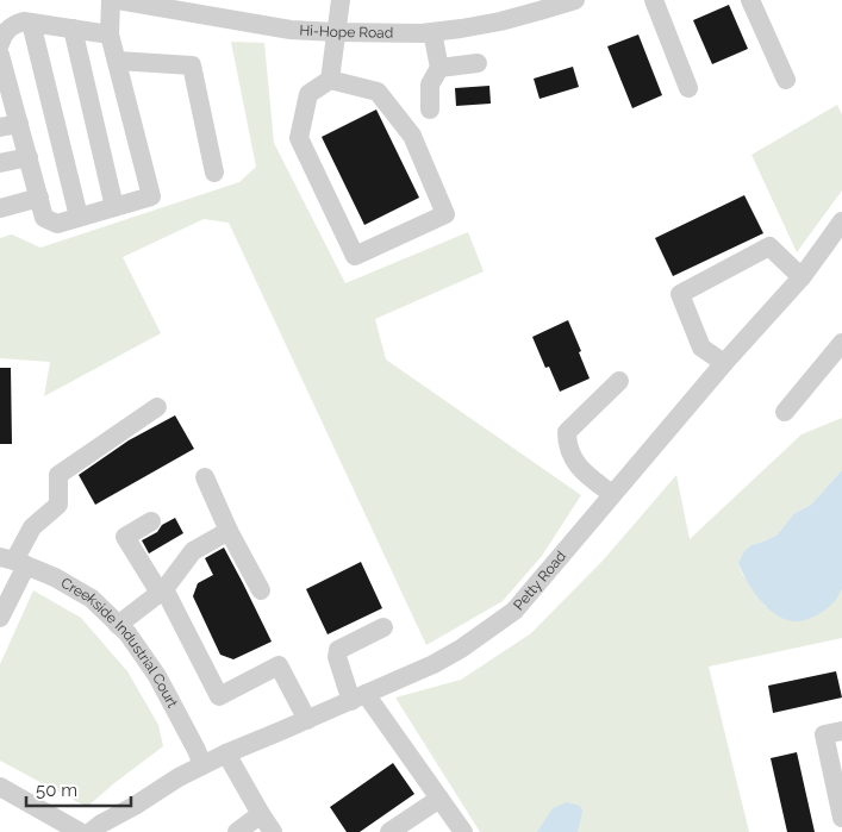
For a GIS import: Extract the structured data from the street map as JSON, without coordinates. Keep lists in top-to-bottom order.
{
  "streets": {
    "street": ["Hi-Hope Road", "Petty Road", "Creekside Industrial Court"]
  },
  "crossings": [
    ["Petty Road", "Creekside Industrial Court"]
  ],
  "scale_bar": "50 m"
}
